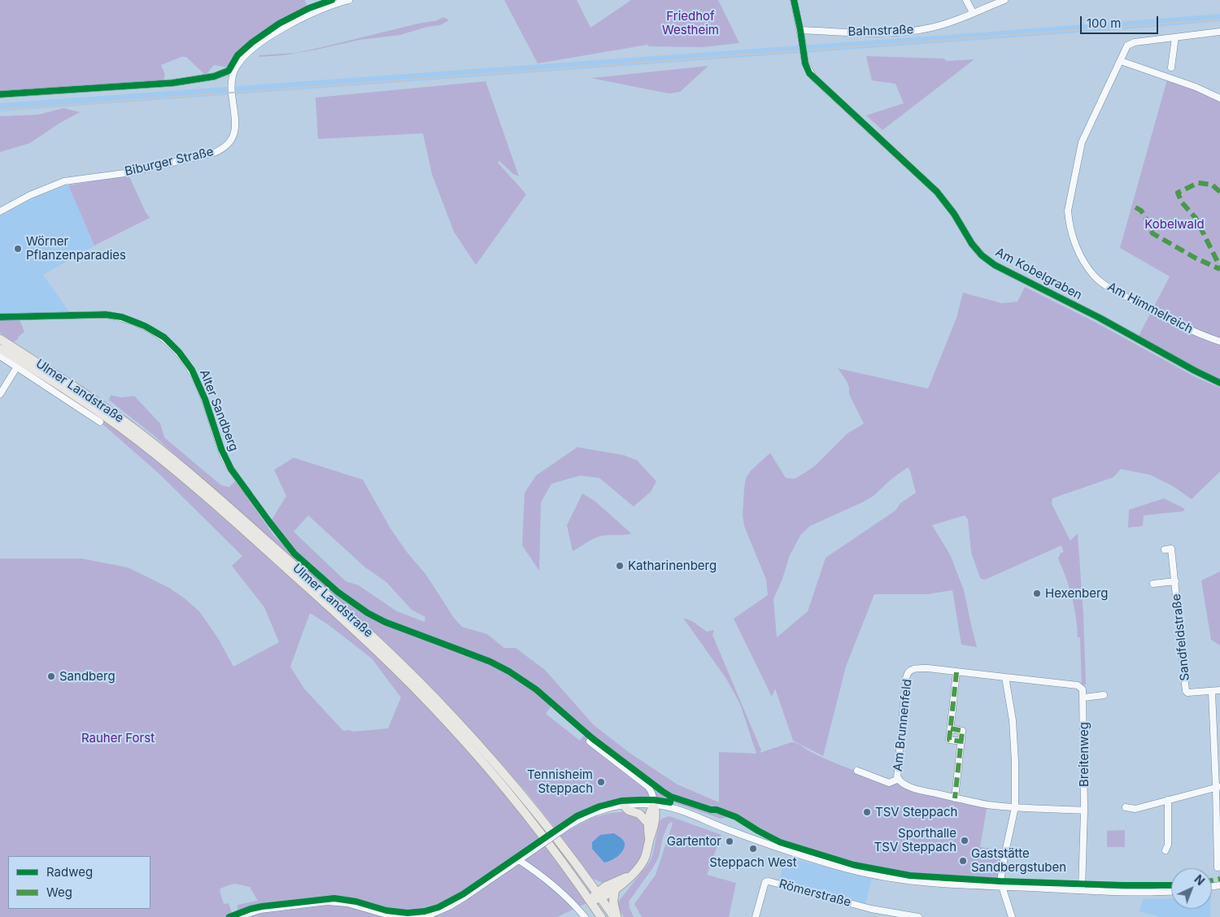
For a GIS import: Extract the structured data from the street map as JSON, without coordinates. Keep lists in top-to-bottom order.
{
  "streets": {
    "main road": ["Ulmer Landstraße"],
    "street": [
      "Bahnstraße",
      "Biburger Straße",
      "Am Kobelgraben",
      "Am Himmelreich",
      "Alter Sandberg",
      "Sandfeldstraße",
      "Am Brunnenfeld",
      "Breitenweg",
      "Römerstraße"
    ]
  },
  "crossings": [
    ["Am Brunnenfeld", "Breitenweg"]
  ],
  "parks": ["Friedhof Westheim", "Kobelwald", "Rauher Forst"],
  "places": [
    "Wörner Pflanzenparadies",
    "Katharinenberg",
    "Hexenberg",
    "Sandberg",
    "Tennisheim Steppach",
    "TSV Steppach",
    "Sporthalle TSV Steppach",
    "Gartentor",
    "Steppach West",
    "Gaststätte Sandbergstuben"
  ],
  "legend": ["Radweg", "Weg"],
  "scale_bar": "100 m",
  "north": "top right"
}
